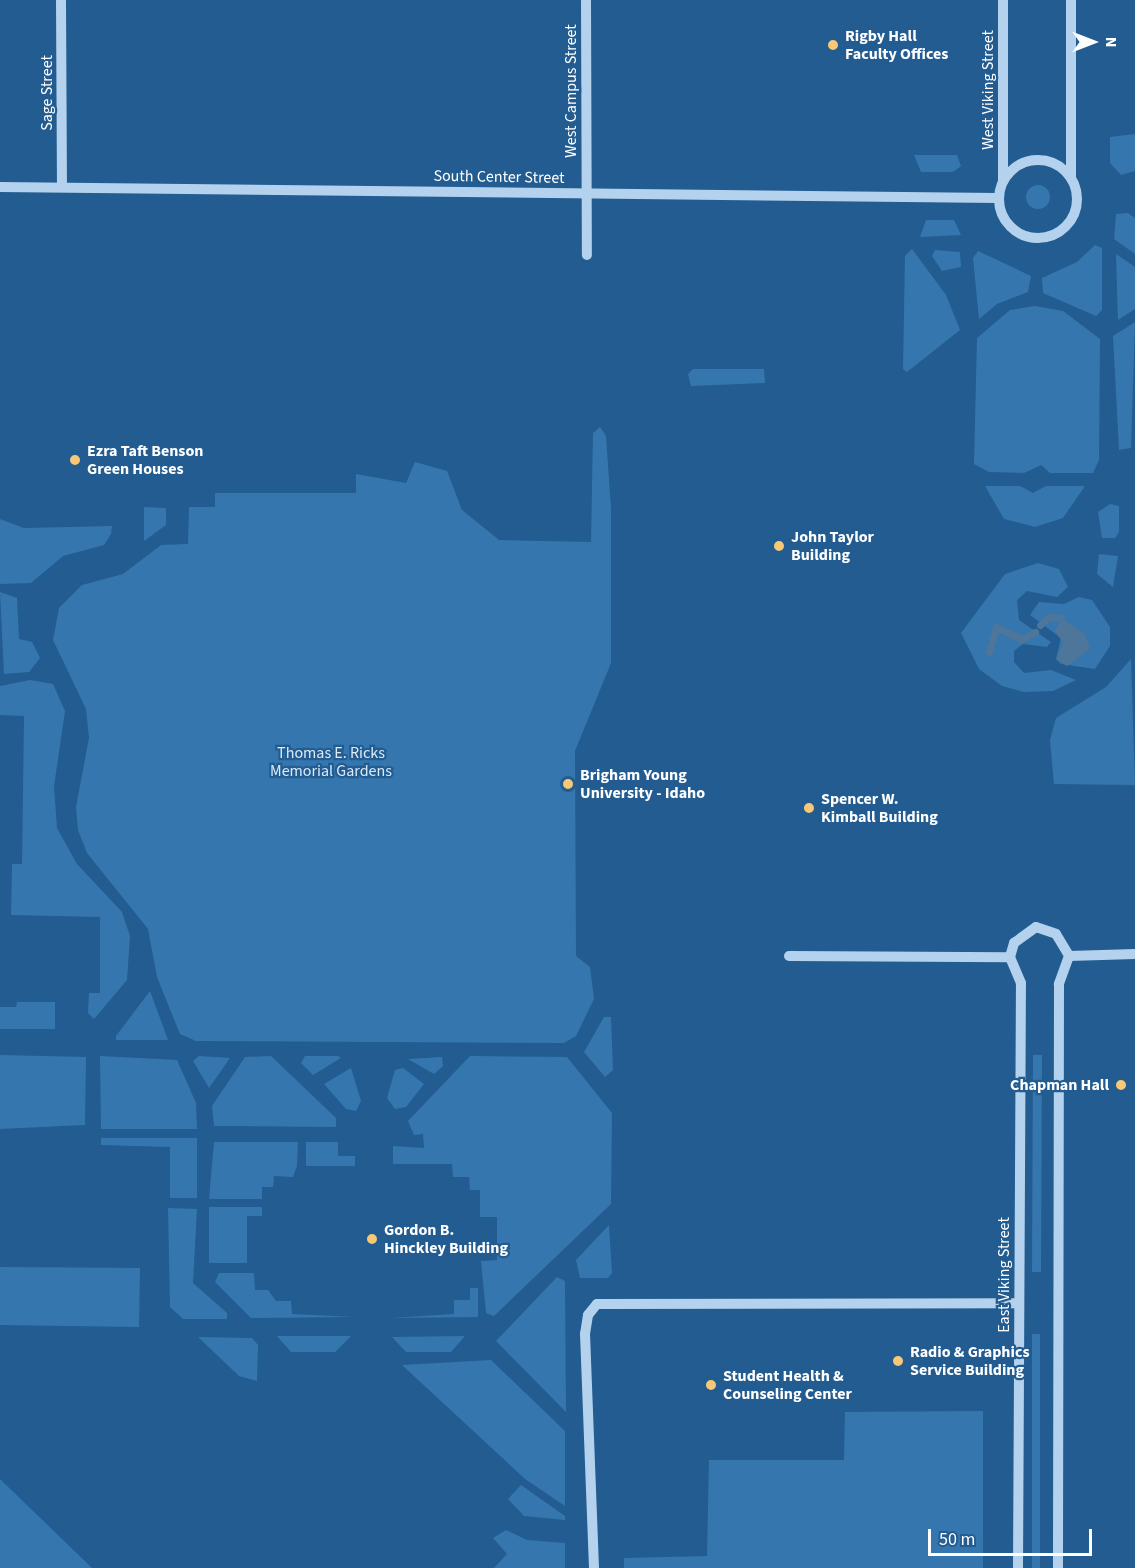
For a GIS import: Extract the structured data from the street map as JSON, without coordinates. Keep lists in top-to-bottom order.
{
  "streets": {
    "street": [
      "West Viking Street",
      "West Campus Street",
      "Sage Street",
      "South Center Street",
      "East Viking Street"
    ]
  },
  "crossings": [
    ["West Viking Street", "South Center Street"],
    ["West Campus Street", "South Center Street"],
    ["Sage Street", "South Center Street"]
  ],
  "parks": ["Thomas E. Ricks Memorial Gardens"],
  "places": [
    "Rigby Hall Faculty Offices",
    "Ezra Taft Benson Green Houses",
    "John Taylor Building",
    "Brigham Young University - Idaho",
    "Spencer W. Kimball Building",
    "Chapman Hall",
    "Gordon B. Hinckley Building",
    "Radio & Graphics Service Building",
    "Student Health & Counseling Center"
  ],
  "scale_bar": "50 m",
  "north": "right"
}
